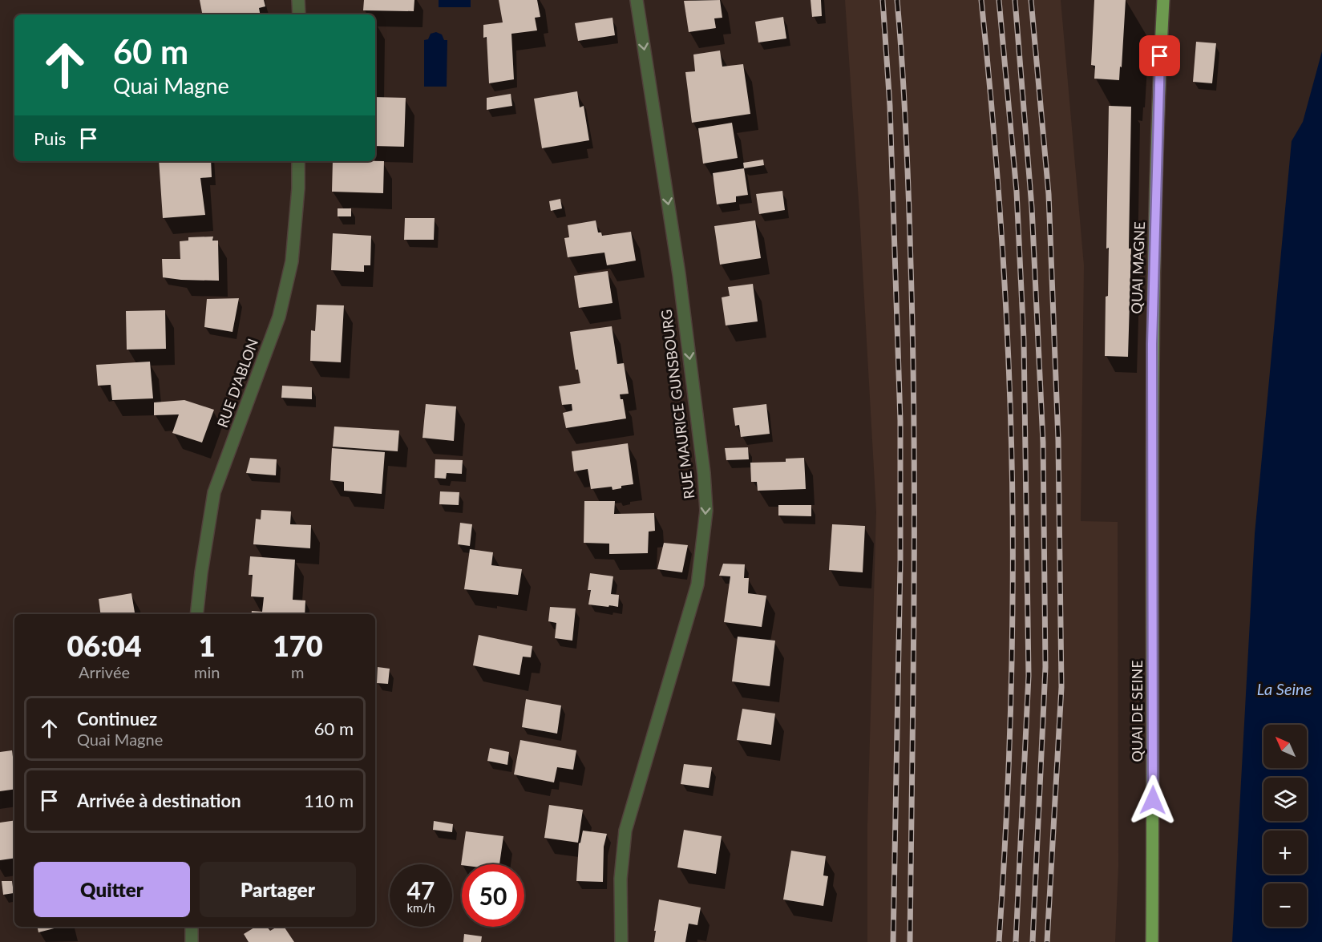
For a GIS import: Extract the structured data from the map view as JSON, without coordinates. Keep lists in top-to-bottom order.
{
  "streets": {
    "main road": ["QUAI MAGNE", "QUAI DE SEINE"],
    "street": ["RUE D'ABLON", "RUE MAURICE GUNSBOURG"]
  },
  "crossings": [
    ["QUAI MAGNE", "QUAI DE SEINE"]
  ],
  "one_way": ["RUE MAURICE GUNSBOURG"],
  "water": ["La Seine"],
  "north": "top left",
  "page": {
    "turn": ["60 m", "Quai Magne"],
    "then": "Puis",
    "eta": [
      "06:04",
      "Arrivée",
      "1",
      "min",
      "170",
      "m"
    ],
    "list": [
      {
        "name": "Continuez",
        "note": "Quai Magne",
        "value": "60 m"
      },
      {
        "name": "Arrivée à destination",
        "value": "110 m"
      }
    ],
    "map_buttons": ["+", "−"],
    "buttons": ["Quitter", "Partager"],
    "speed": "47 km/h",
    "limit": "50"
  }
}
